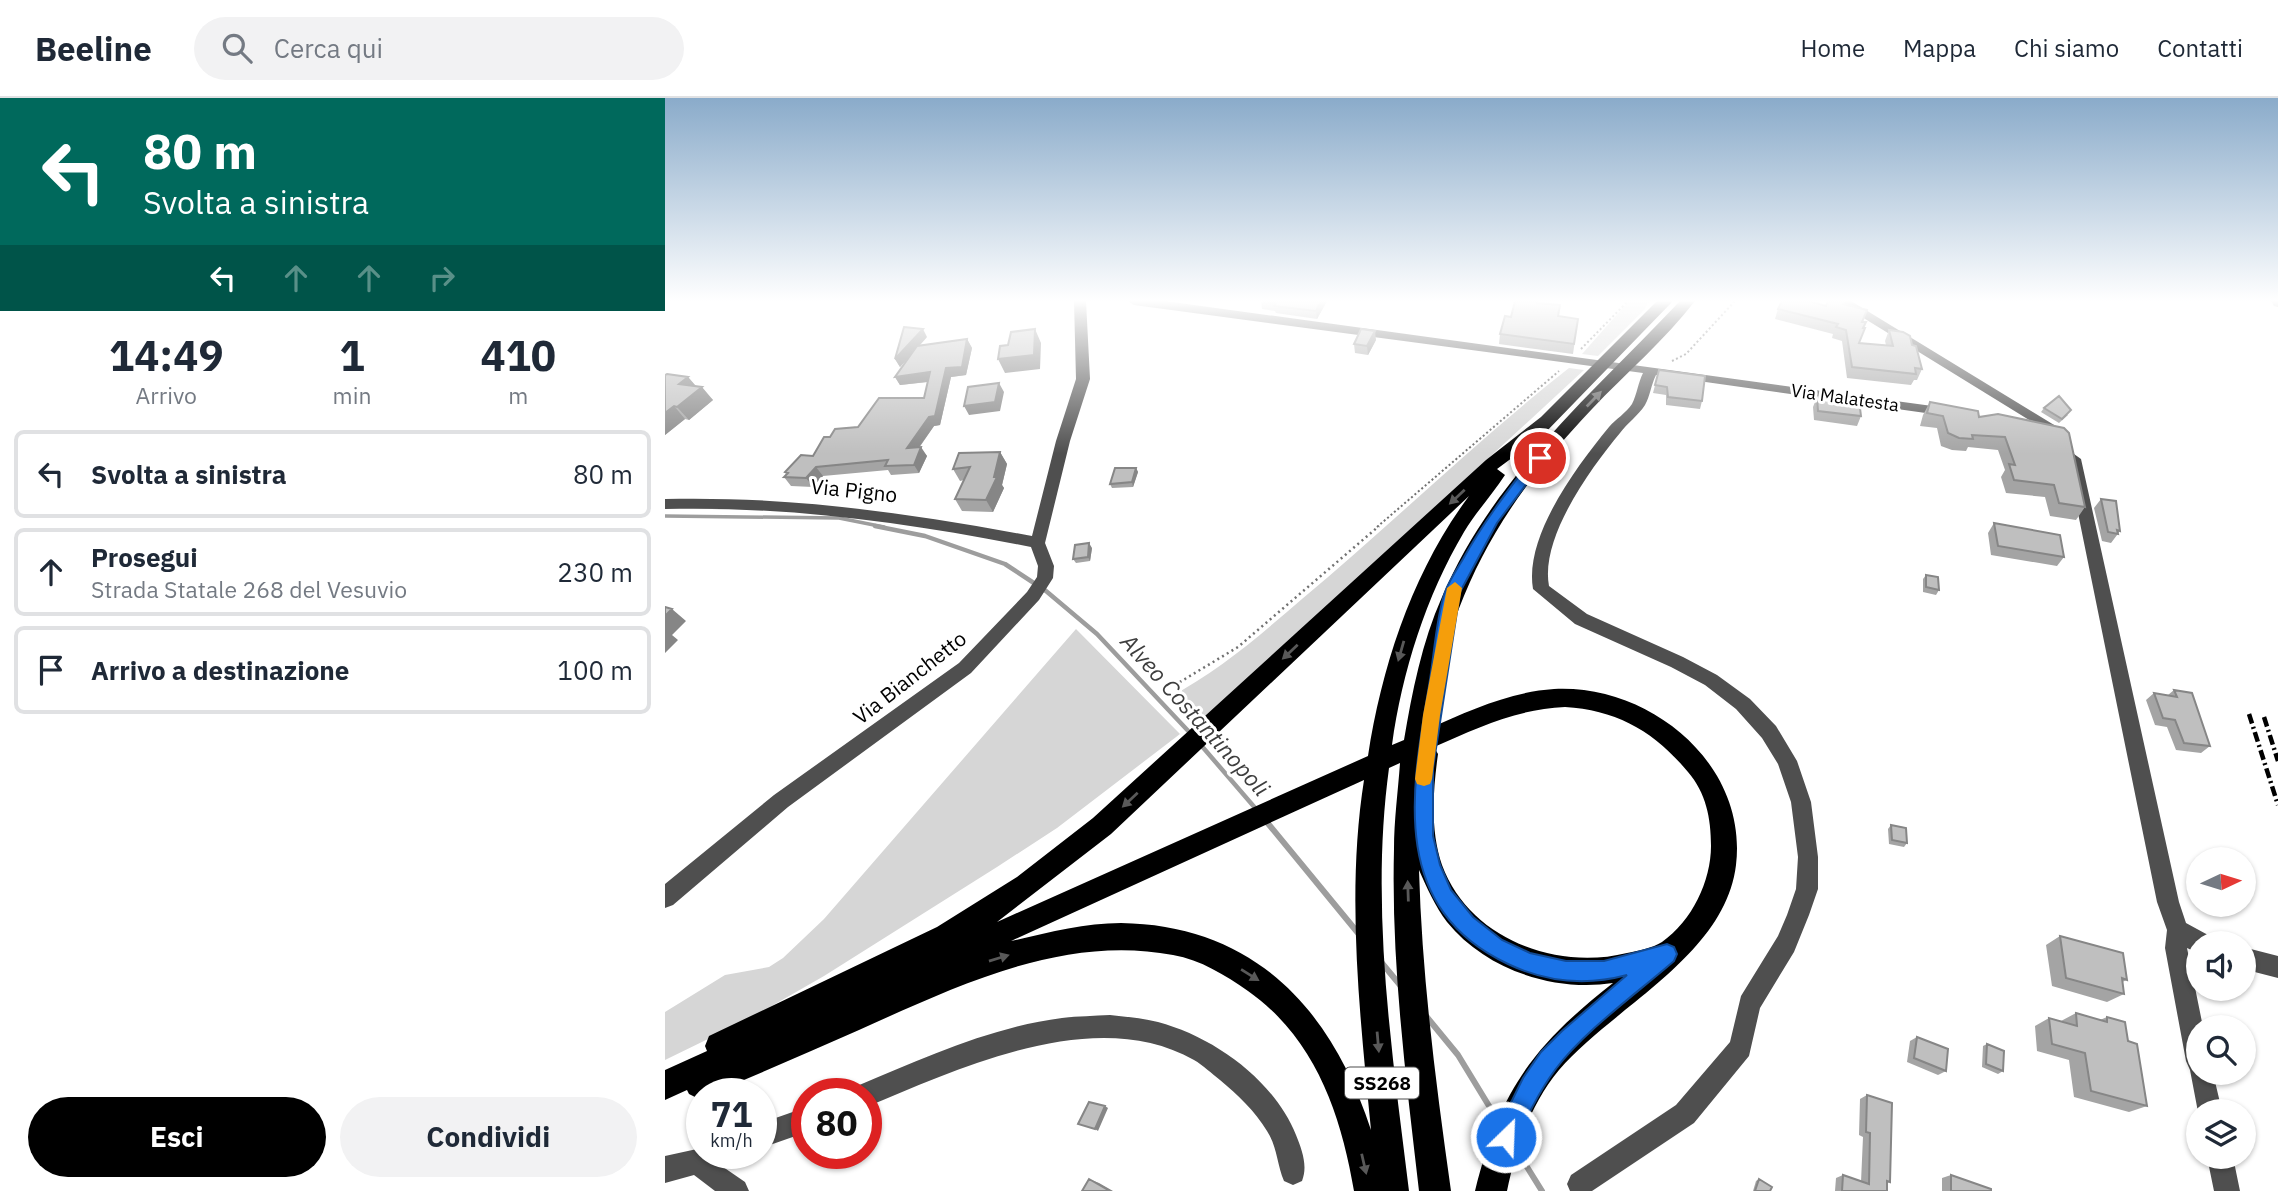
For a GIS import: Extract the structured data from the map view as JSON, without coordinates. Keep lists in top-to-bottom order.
{
  "streets": {
    "highway": ["SS268"],
    "street": ["Via Malatesta", "Via Pigno", "Via Bianchetto"]
  },
  "crossings": [
    ["Via Pigno", "Via Bianchetto"]
  ],
  "water": ["Alveo Costantinopoli"],
  "north": "right",
  "page": {
    "header": "Beeline",
    "search": "Cerca qui",
    "nav": [
      "Home",
      "Mappa",
      "Chi siamo",
      "Contatti"
    ],
    "turn": ["80 m", "Svolta a sinistra"],
    "eta": [
      "14:49",
      "Arrivo",
      "1",
      "min",
      "410",
      "m"
    ],
    "list": [
      {
        "name": "Svolta a sinistra",
        "value": "80 m"
      },
      {
        "name": "Prosegui",
        "note": "Strada Statale 268 del Vesuvio",
        "value": "230 m"
      },
      {
        "name": "Arrivo a destinazione",
        "value": "100 m"
      }
    ],
    "speed": "71 km/h",
    "limit": "80",
    "buttons": ["Esci", "Condividi"]
  }
}
